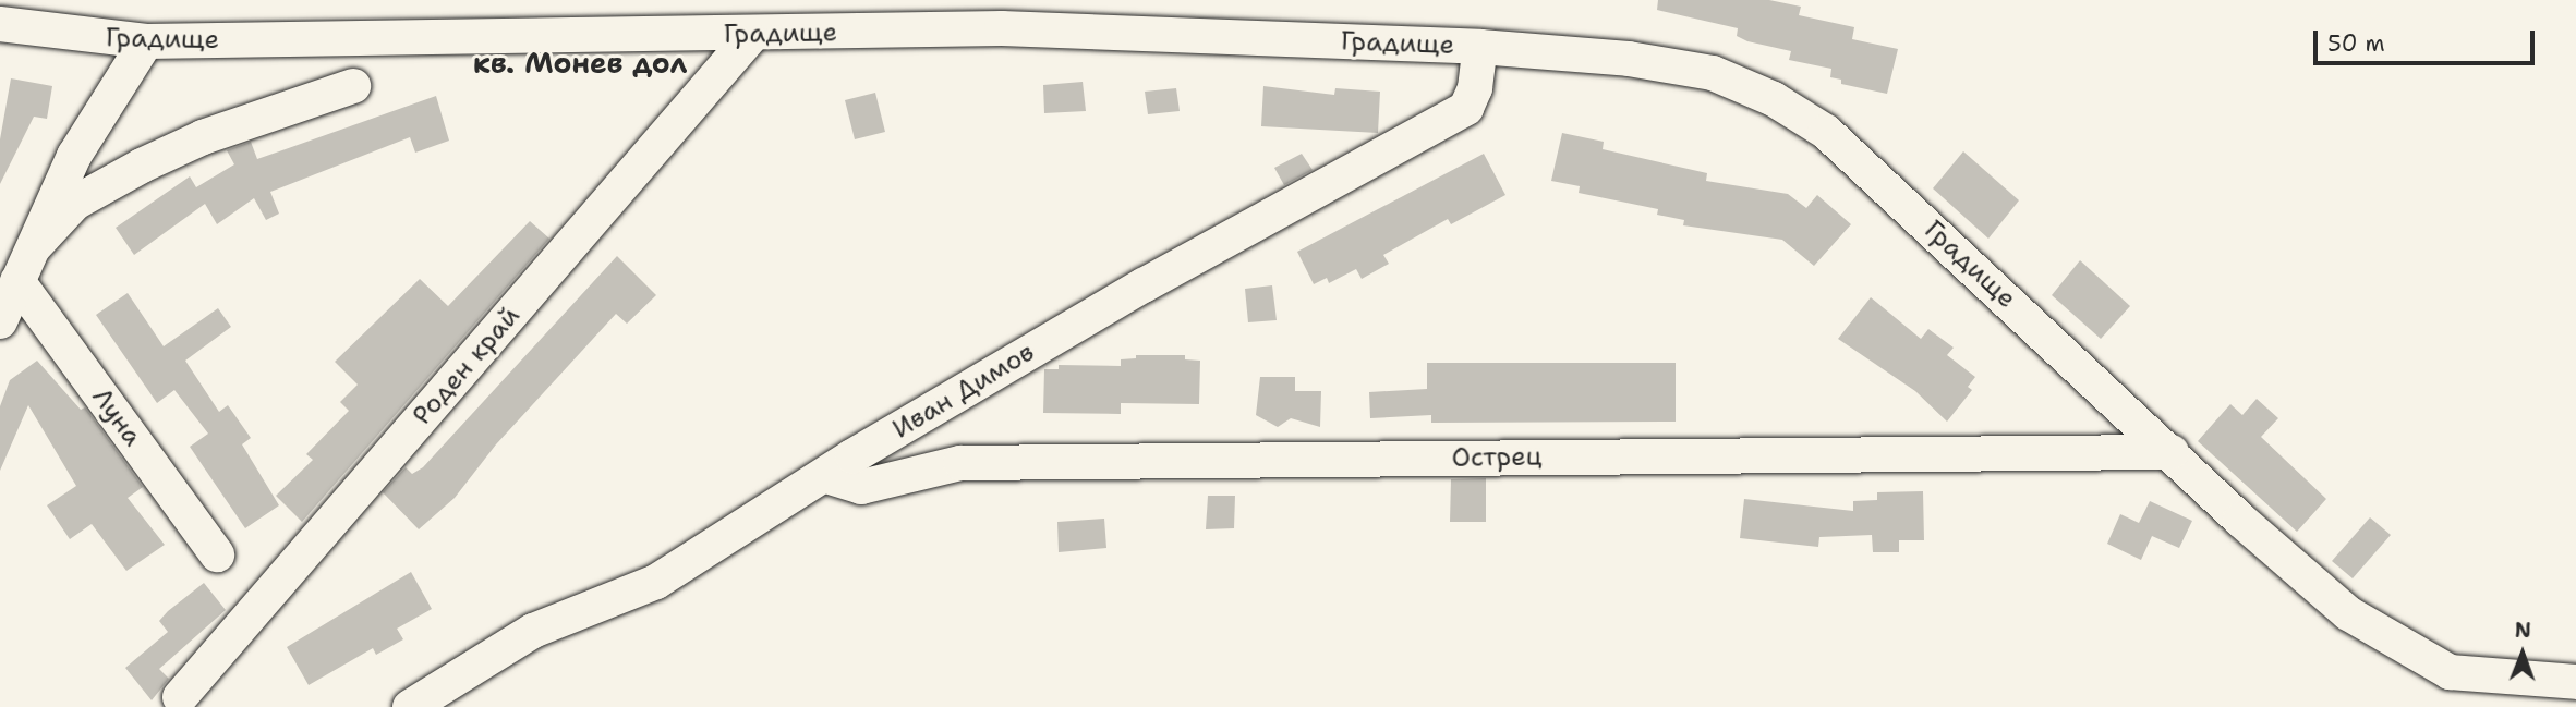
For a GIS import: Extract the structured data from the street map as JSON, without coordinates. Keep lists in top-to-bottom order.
{
  "streets": {
    "street": [
      "Градище",
      "Роден край",
      "Иван Димов",
      "Луна",
      "Острец"
    ]
  },
  "crossings": [
    ["Градище", "Роден край"],
    ["Градище", "Иван Димов"],
    ["Градище", "Острец"],
    ["Иван Димов", "Острец"]
  ],
  "districts": ["кв. Монев дол"],
  "scale_bar": "50 m",
  "north": "top"
}
